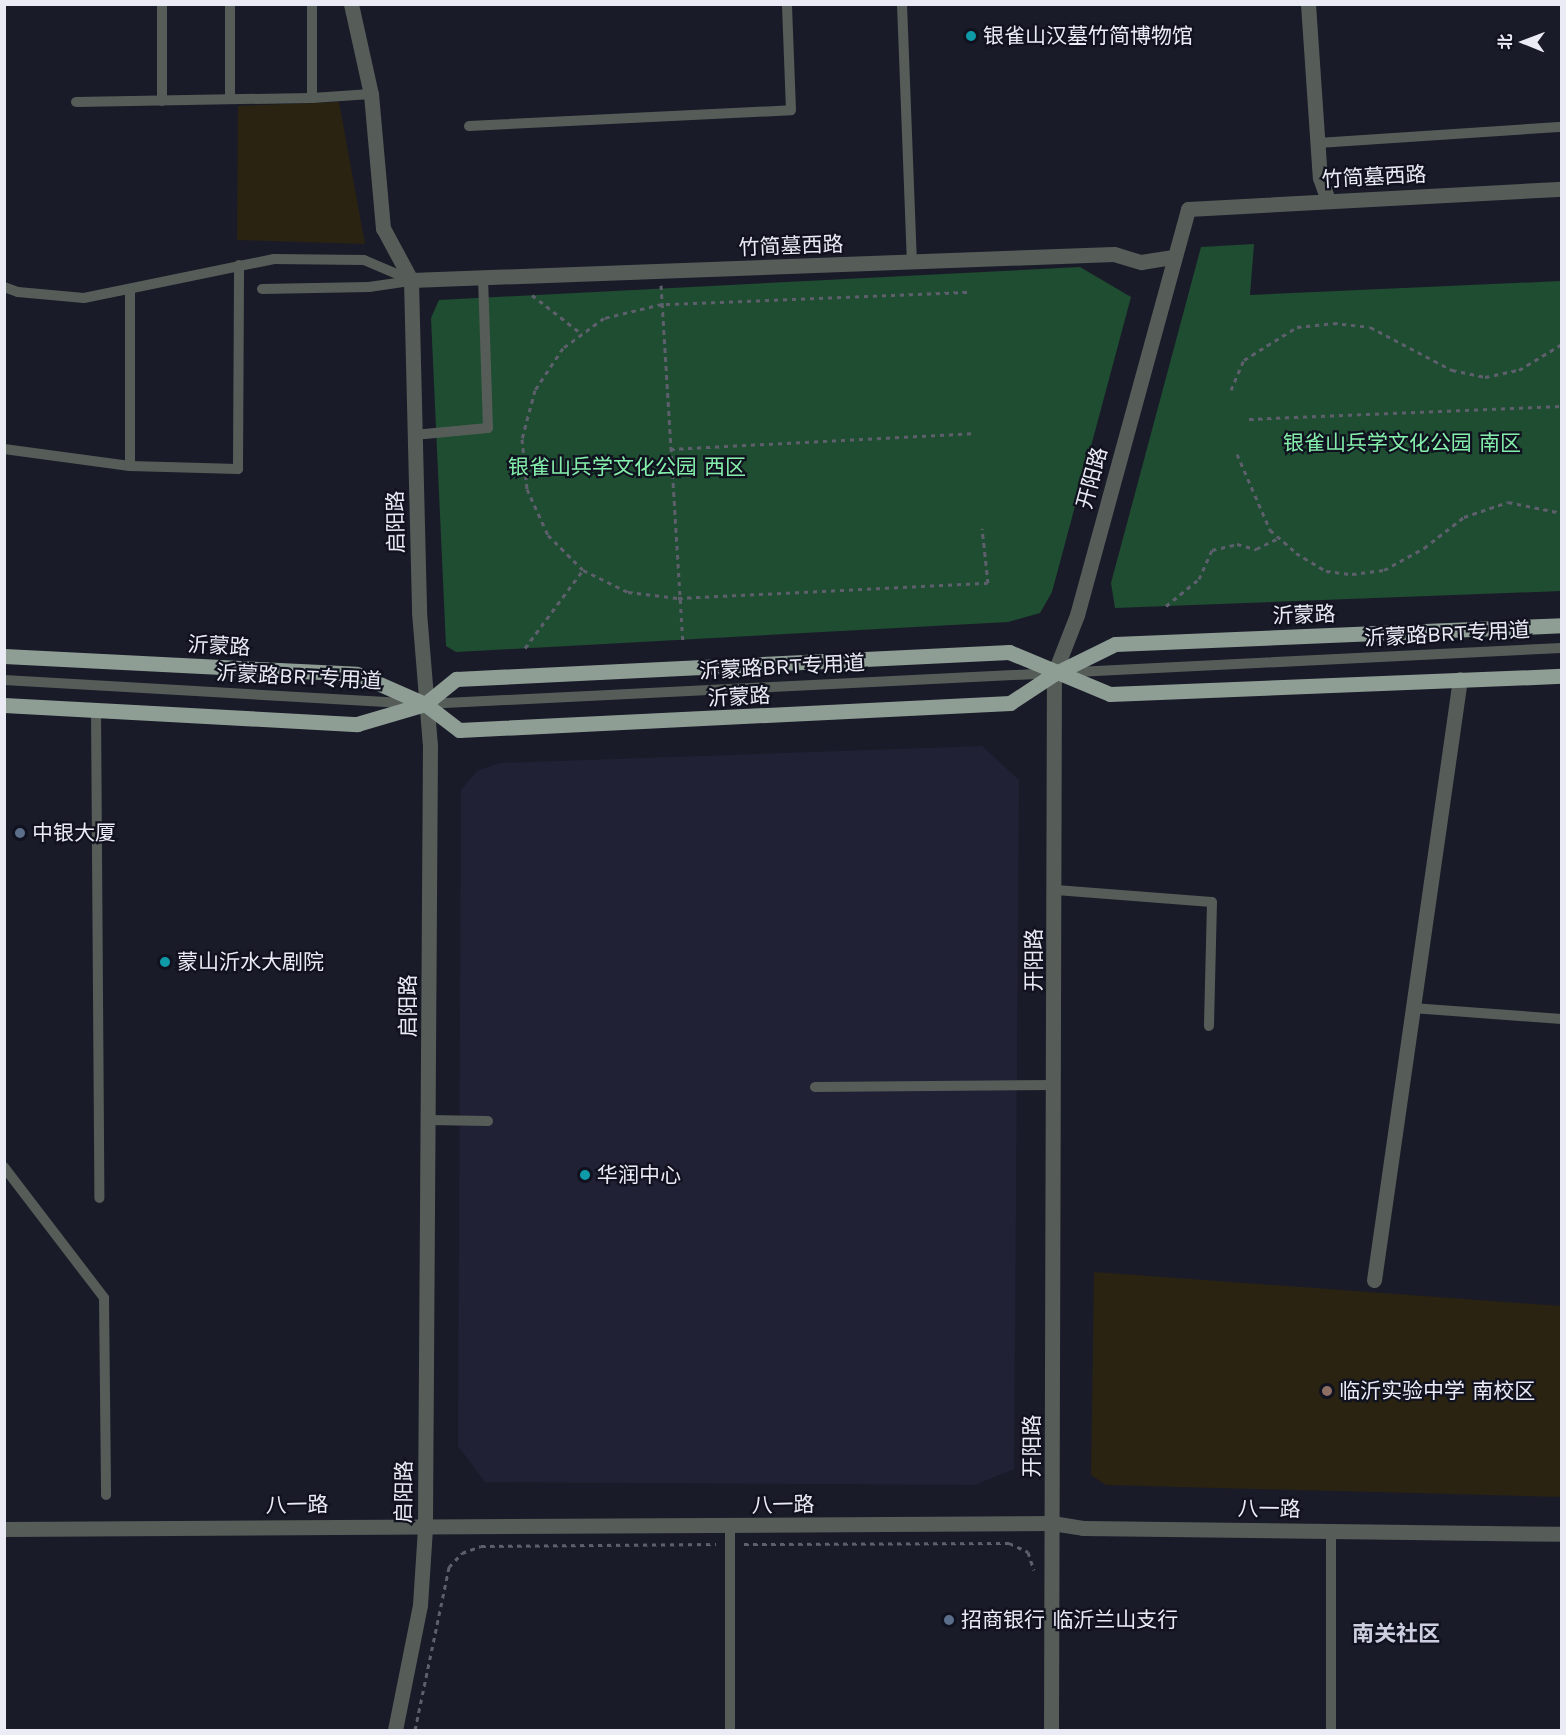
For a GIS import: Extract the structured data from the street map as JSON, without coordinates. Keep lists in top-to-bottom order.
{
  "streets": {
    "main road": ["沂蒙路"],
    "street": [
      "竹简墓西路",
      "开阳路",
      "启阳路",
      "八一路"
    ],
    "lane": ["沂蒙路BRT专用道"]
  },
  "crossings": [
    ["竹简墓西路", "开阳路"],
    ["竹简墓西路", "启阳路"],
    ["开阳路", "沂蒙路"],
    ["开阳路", "沂蒙路BRT专用道"],
    ["开阳路", "八一路"],
    ["启阳路", "沂蒙路"],
    ["启阳路", "沂蒙路BRT专用道"],
    ["启阳路", "八一路"],
    ["沂蒙路", "沂蒙路BRT专用道"]
  ],
  "districts": ["南关社区"],
  "parks": ["银雀山兵学文化公园 南区", "银雀山兵学文化公园 西区"],
  "places": [
    "银雀山汉墓竹简博物馆",
    "中银大厦",
    "蒙山沂水大剧院",
    "华润中心",
    "临沂实验中学 南校区",
    "招商银行 临沂兰山支行"
  ],
  "north": "left"
}
